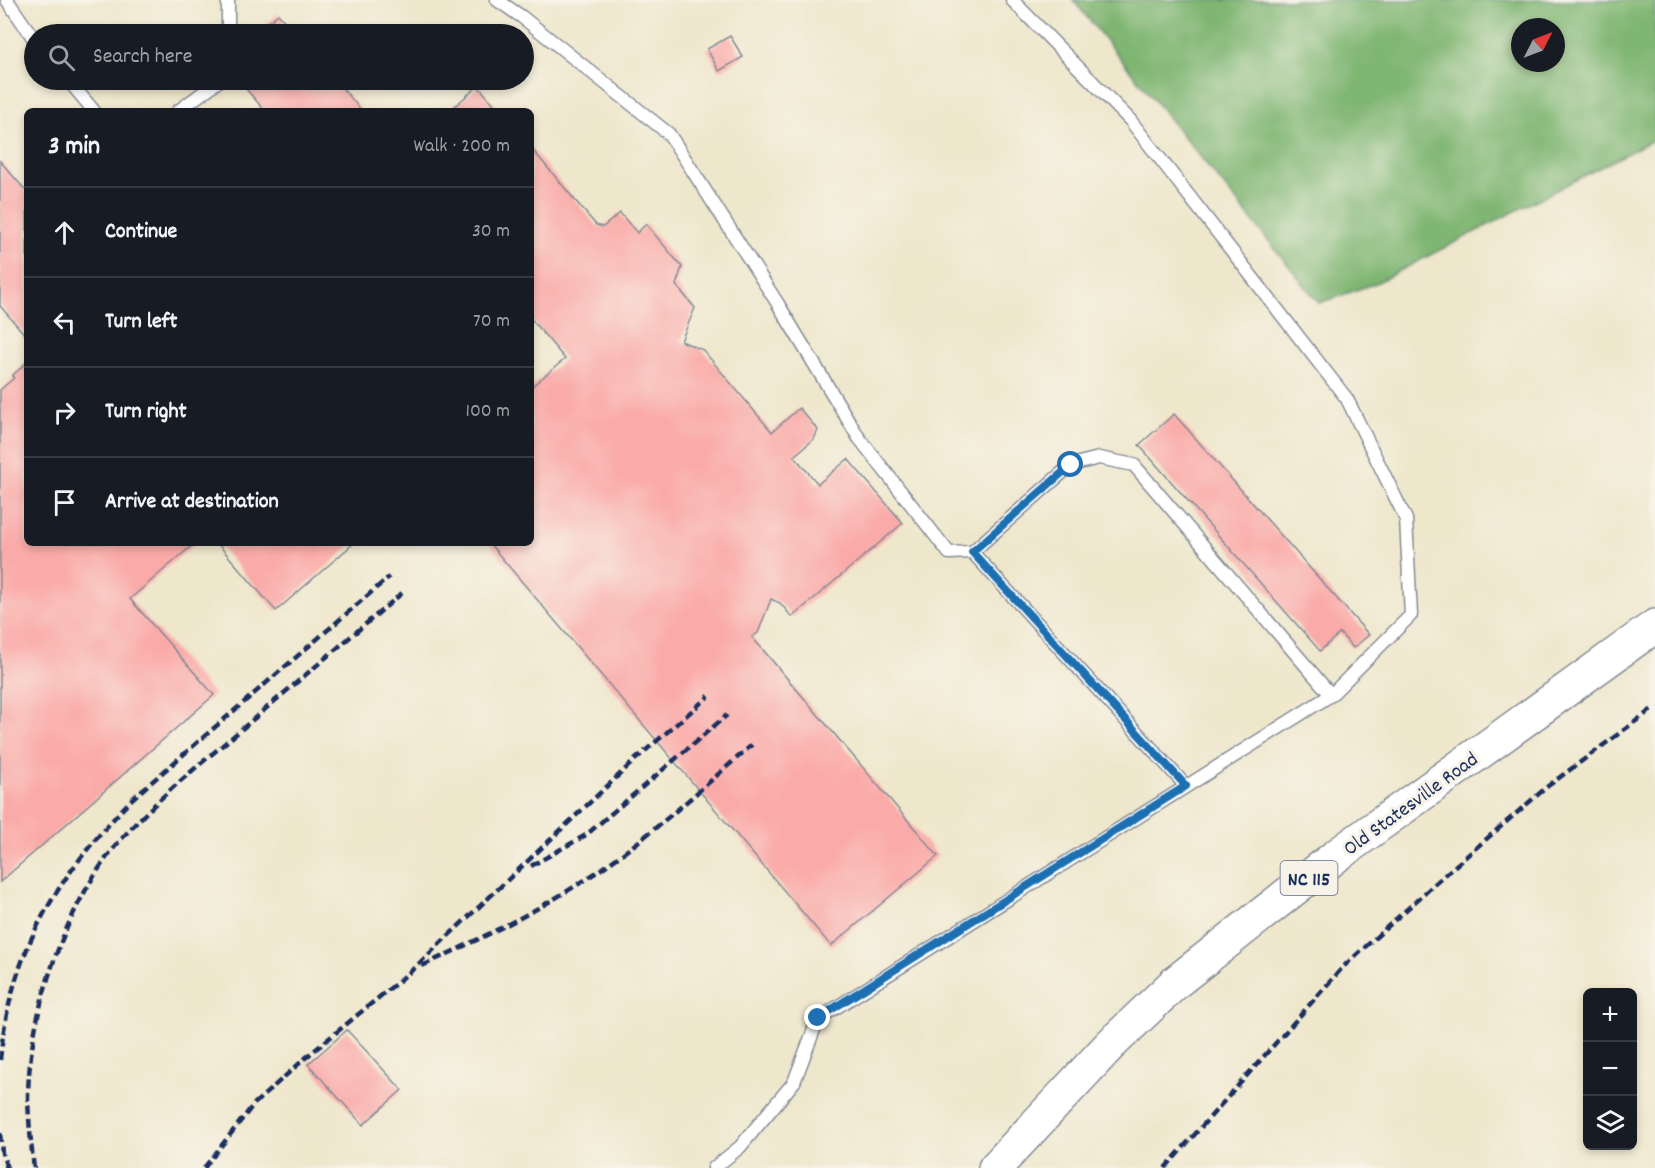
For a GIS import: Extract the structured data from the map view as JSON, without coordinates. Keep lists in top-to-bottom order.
{
  "streets": {
    "main road": ["Old Statesville Road", "NC 115"]
  },
  "north": "top right",
  "page": {
    "search": "Search here",
    "heading": ["3 min", "Walk · 200 m"],
    "list": [
      ["Continue", "30 m"],
      ["Turn left", "70 m"],
      ["Turn right", "100 m"],
      "Arrive at destination"
    ],
    "map_buttons": ["+", "−"]
  }
}
